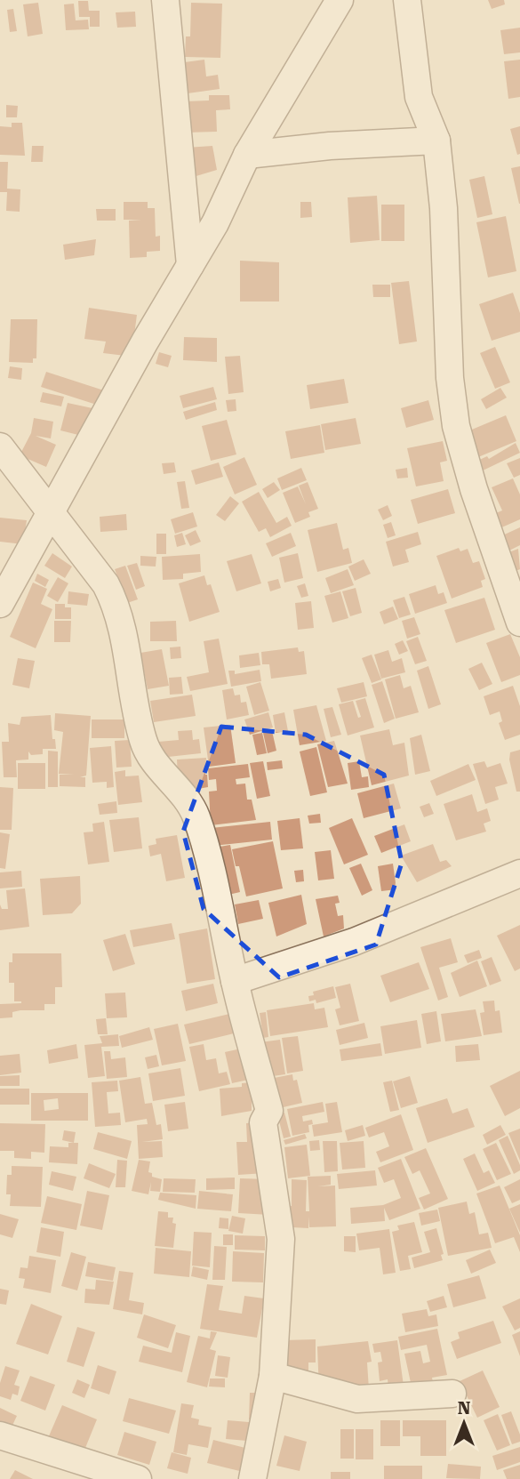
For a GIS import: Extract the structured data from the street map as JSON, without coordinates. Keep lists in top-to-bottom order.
{
  "north": "top"
}
